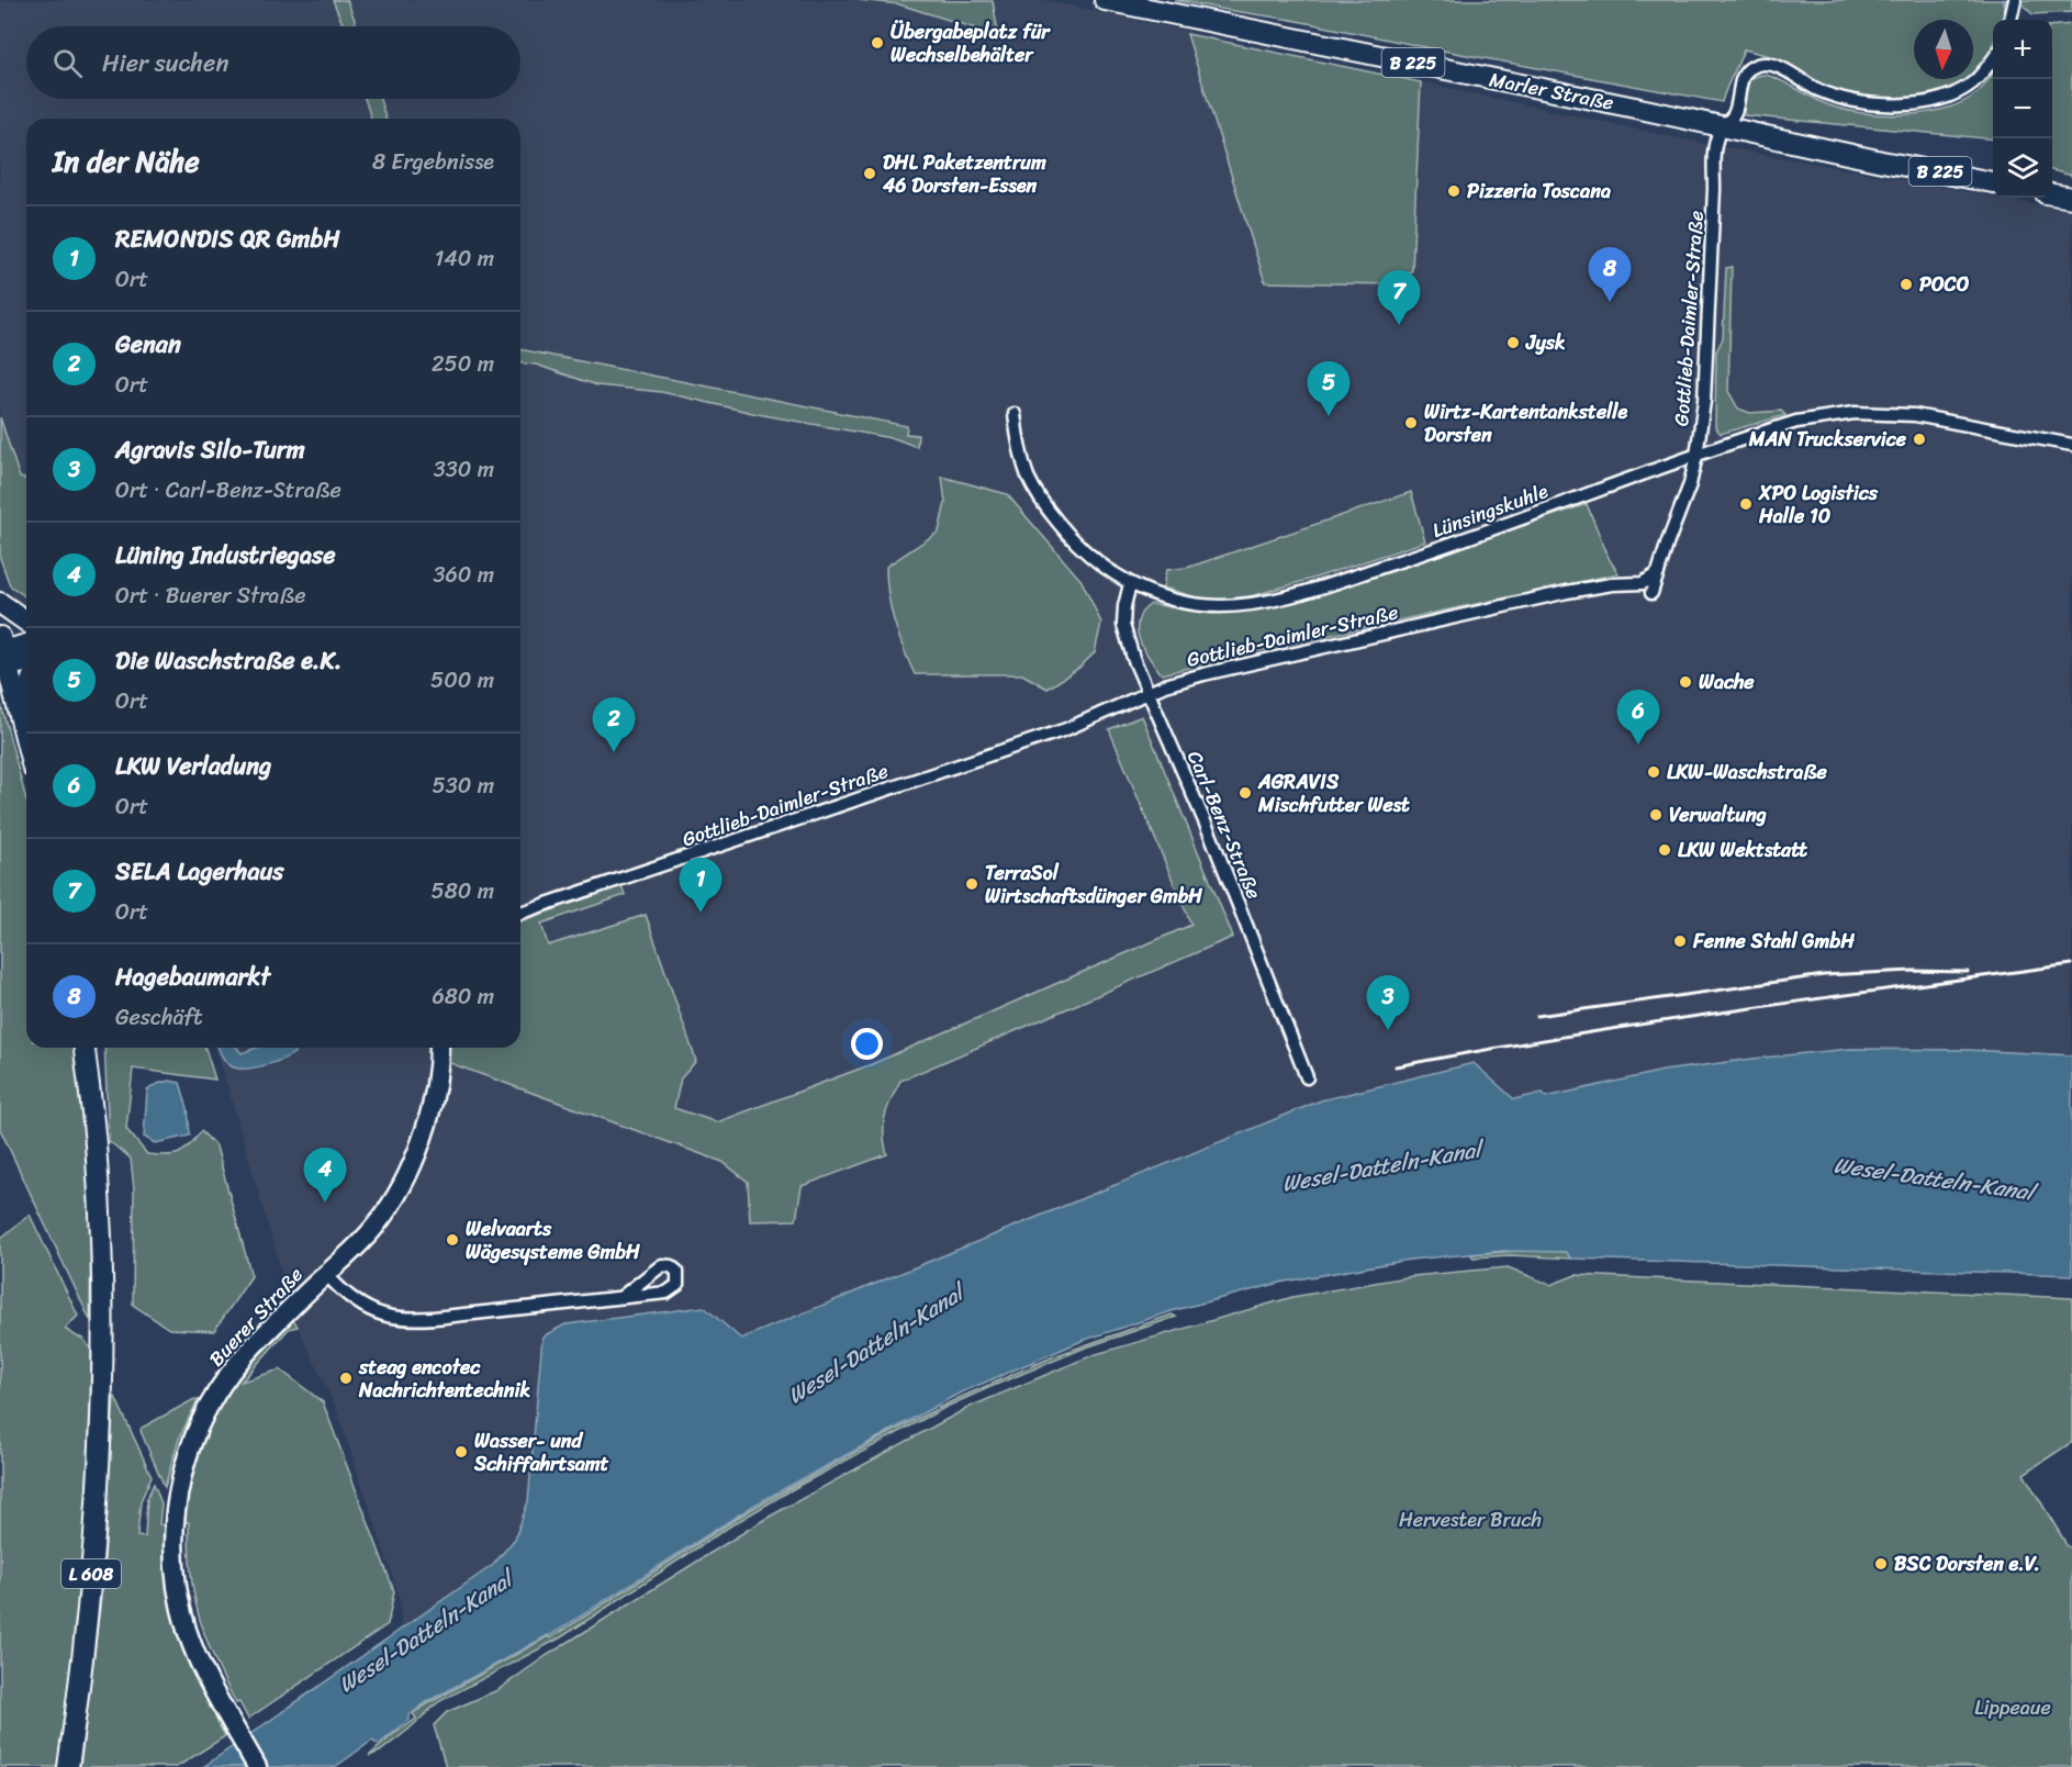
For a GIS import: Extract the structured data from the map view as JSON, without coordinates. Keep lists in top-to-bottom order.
{
  "streets": {
    "main road": ["B 225", "Marler Straße", "L 608"],
    "street": [
      "Gottlieb-Daimler-Straße",
      "Lünsingskuhle",
      "Carl-Benz-Straße",
      "Buerer Straße"
    ]
  },
  "crossings": [
    ["Marler Straße", "Gottlieb-Daimler-Straße"],
    ["Gottlieb-Daimler-Straße", "Lünsingskuhle"],
    ["Gottlieb-Daimler-Straße", "Carl-Benz-Straße"],
    ["Lünsingskuhle", "Carl-Benz-Straße"]
  ],
  "water": ["Wesel-Datteln-Kanal"],
  "parks": ["Hervester Bruch", "Lippeaue"],
  "places": [
    "Übergabeplatz für Wechselbehälter",
    "DHL Paketzentrum 46 Dorsten-Essen",
    "Pizzeria Toscana",
    "POCO",
    "Jysk",
    "Wirtz-Kartentankstelle Dorsten",
    "MAN Truckservice",
    "XPO Logistics Halle 10",
    "Wache",
    "LKW-Waschstraße",
    "AGRAVIS Mischfutter West",
    "Verwaltung",
    "LKW Wektstatt",
    "TerraSol Wirtschaftsdünger GmbH",
    "Fenne Stahl GmbH",
    "Welvaarts Wägesysteme GmbH",
    "steag encotec Nachrichtentechnik",
    "Wasser- und Schiffahrtsamt",
    "BSC Dorsten e.V."
  ],
  "north": "bottom",
  "page": {
    "map_buttons": ["+", "−"],
    "search": "Hier suchen",
    "heading": ["In der Nähe", "8 Ergebnisse"],
    "list": [
      {
        "mark": "1",
        "name": "REMONDIS QR GmbH",
        "note": "Ort",
        "value": "140 m"
      },
      {
        "mark": "2",
        "name": "Genan",
        "note": "Ort",
        "value": "250 m"
      },
      {
        "mark": "3",
        "name": "Agravis Silo-Turm",
        "note": "Ort · Carl-Benz-Straße",
        "value": "330 m"
      },
      {
        "mark": "4",
        "name": "Lüning Industriegase",
        "note": "Ort · Buerer Straße",
        "value": "360 m"
      },
      {
        "mark": "5",
        "name": "Die Waschstraße e.K.",
        "note": "Ort",
        "value": "500 m"
      },
      {
        "mark": "6",
        "name": "LKW Verladung",
        "note": "Ort",
        "value": "530 m"
      },
      {
        "mark": "7",
        "name": "SELA Lagerhaus",
        "note": "Ort",
        "value": "580 m"
      },
      {
        "mark": "8",
        "name": "Hagebaumarkt",
        "note": "Geschäft",
        "value": "680 m"
      }
    ],
    "pins": [
      "8",
      "7",
      "5",
      "6",
      "2",
      "1",
      "3",
      "4"
    ]
  }
}
